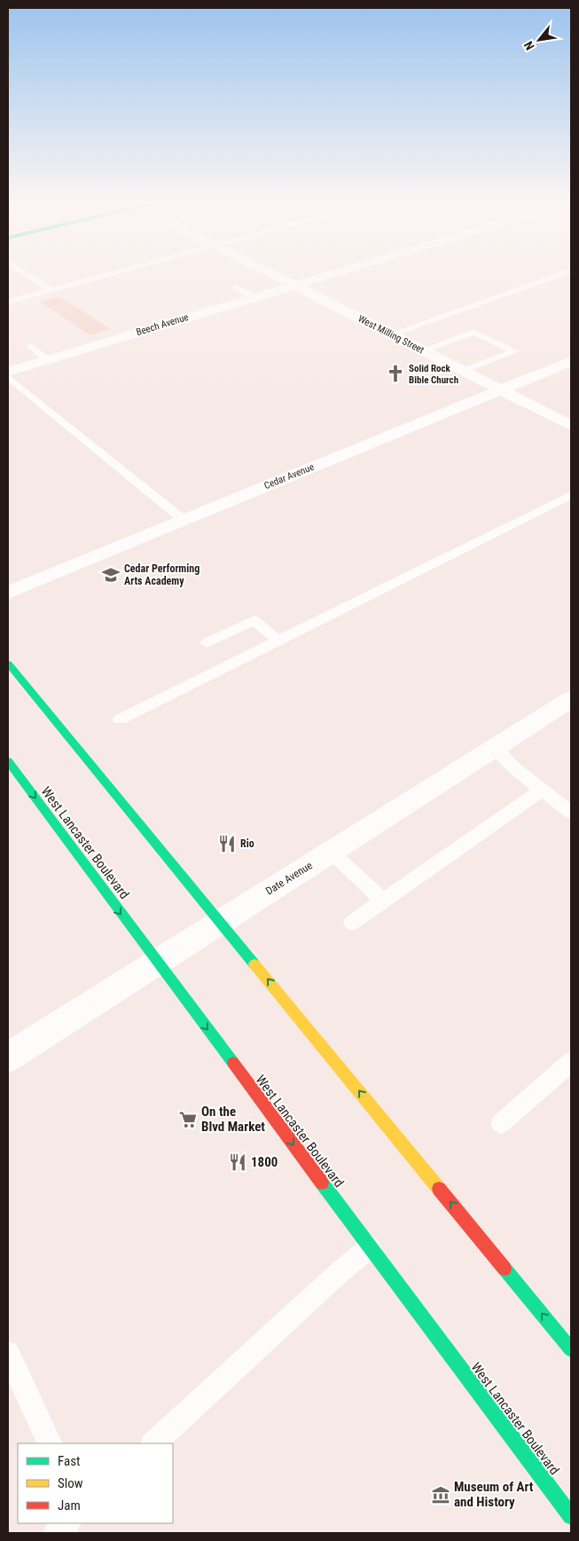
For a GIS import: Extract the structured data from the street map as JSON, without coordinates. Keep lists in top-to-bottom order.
{
  "streets": {
    "street": [
      "Beech Avenue",
      "West Milling Street",
      "Cedar Avenue",
      "West Lancaster Boulevard",
      "Date Avenue"
    ]
  },
  "crossings": [
    ["Beech Avenue", "West Milling Street"],
    ["West Milling Street", "Cedar Avenue"],
    ["West Lancaster Boulevard", "Date Avenue"]
  ],
  "places": {
    "church": ["Solid Rock Bible Church"],
    "school or university": ["Cedar Performing Arts Academy"],
    "restaurant": ["Rio", "1800"],
    "supermarket": ["On the Blvd Market"],
    "museum": ["Museum of Art and History"]
  },
  "legend": ["Fast", "Slow", "Jam"],
  "north": "bottom left"
}
